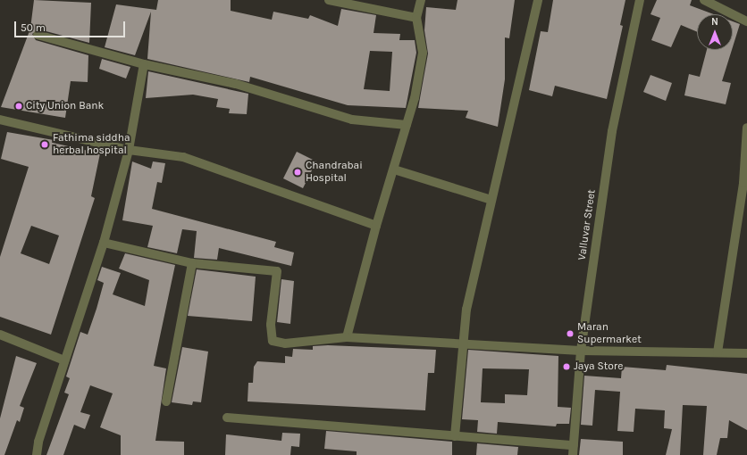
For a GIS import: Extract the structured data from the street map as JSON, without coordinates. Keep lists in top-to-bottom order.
{
  "streets": {
    "street": ["Valluvar Street"]
  },
  "places": [
    "City Union Bank",
    "Fathima siddha herbal hospital",
    "Chandrabai Hospital",
    "Maran Supermarket",
    "Jaya Store"
  ],
  "scale_bar": "50 m",
  "north": "top"
}
